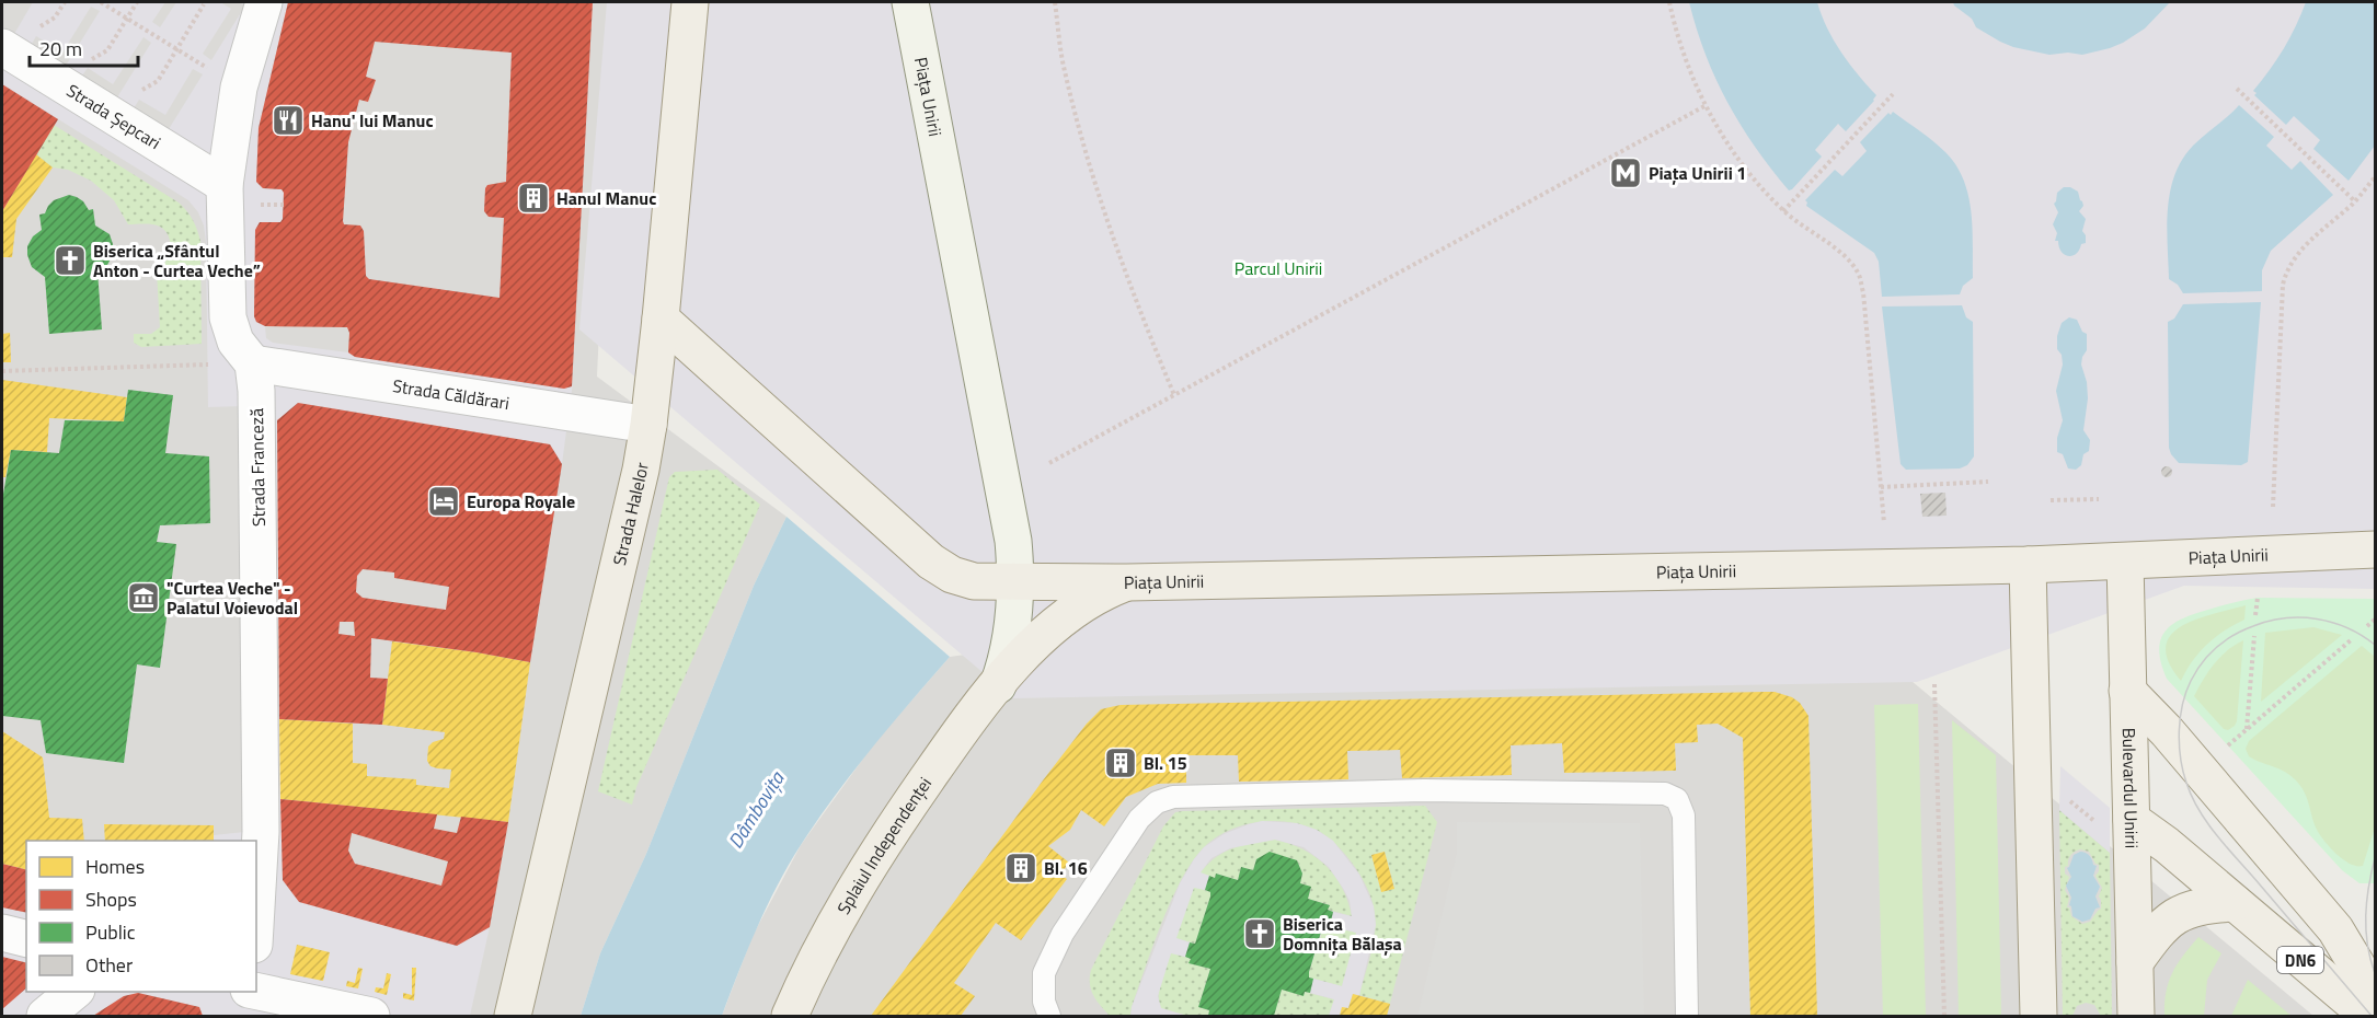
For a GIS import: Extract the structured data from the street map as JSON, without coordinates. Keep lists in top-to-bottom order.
{
  "streets": {
    "main road": [
      "Piața Unirii",
      "Strada Halelor",
      "Bulevardul Unirii",
      "Splaiul Independenței",
      "DN6"
    ],
    "street": ["Strada Șepcari", "Strada Căldărari", "Strada Franceză"]
  },
  "crossings": [
    ["Piața Unirii", "Strada Halelor"],
    ["Piața Unirii", "Bulevardul Unirii"],
    ["Piața Unirii", "Splaiul Independenței"],
    ["Strada Căldărari", "Strada Franceză"],
    ["Strada Căldărari", "Strada Halelor"],
    ["Bulevardul Unirii", "DN6"]
  ],
  "water": ["Dâmbovița"],
  "parks": ["Parcul Unirii"],
  "places": {
    "restaurant": ["Hanu' lui Manuc"],
    "metro station": ["Piața Unirii 1"],
    "building": ["Hanul Manuc", "Bl. 15", "Bl. 16"],
    "church": ["Biserica „Sfântul Anton - Curtea Veche”", "Biserica Domnița Bălașa"],
    "hotel": ["Europa Royale"],
    "museum": ["\"Curtea Veche\" - Palatul Voievodal"]
  },
  "legend": [
    "Homes",
    "Shops",
    "Public",
    "Other"
  ],
  "scale_bar": "20 m"
}
